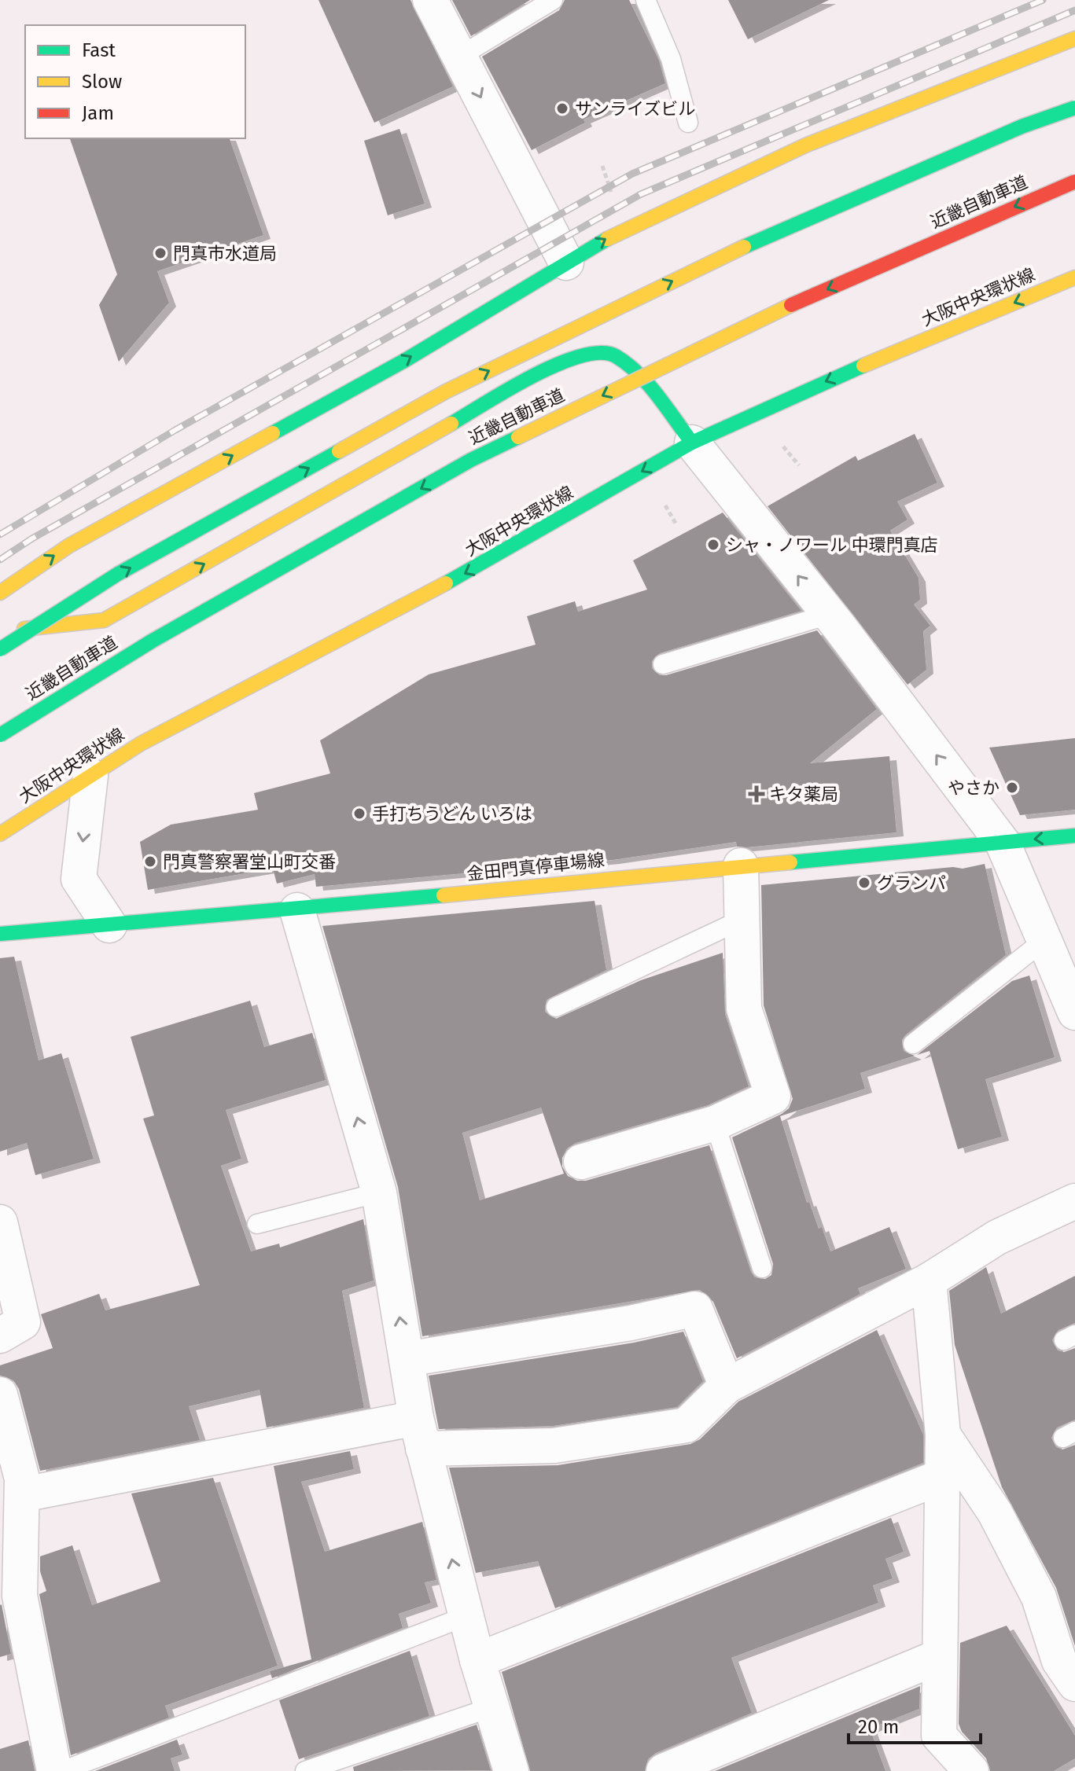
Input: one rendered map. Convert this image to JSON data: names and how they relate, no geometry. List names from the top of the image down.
{
  "streets": {
    "main road": ["近畿自動車道", "大阪中央環状線", "金田門真停車場線"]
  },
  "one_way": ["大阪中央環状線"],
  "places": {
    "other": [
      "サンライズビル",
      "門真市水道局",
      "シャ・ノワール 中環門真店",
      "やさか",
      "手打ちうどん いろは",
      "門真警察署堂山町交番",
      "グランパ"
    ],
    "health": ["キタ薬局"]
  },
  "legend": ["Fast", "Slow", "Jam"],
  "scale_bar": "20 m"
}
